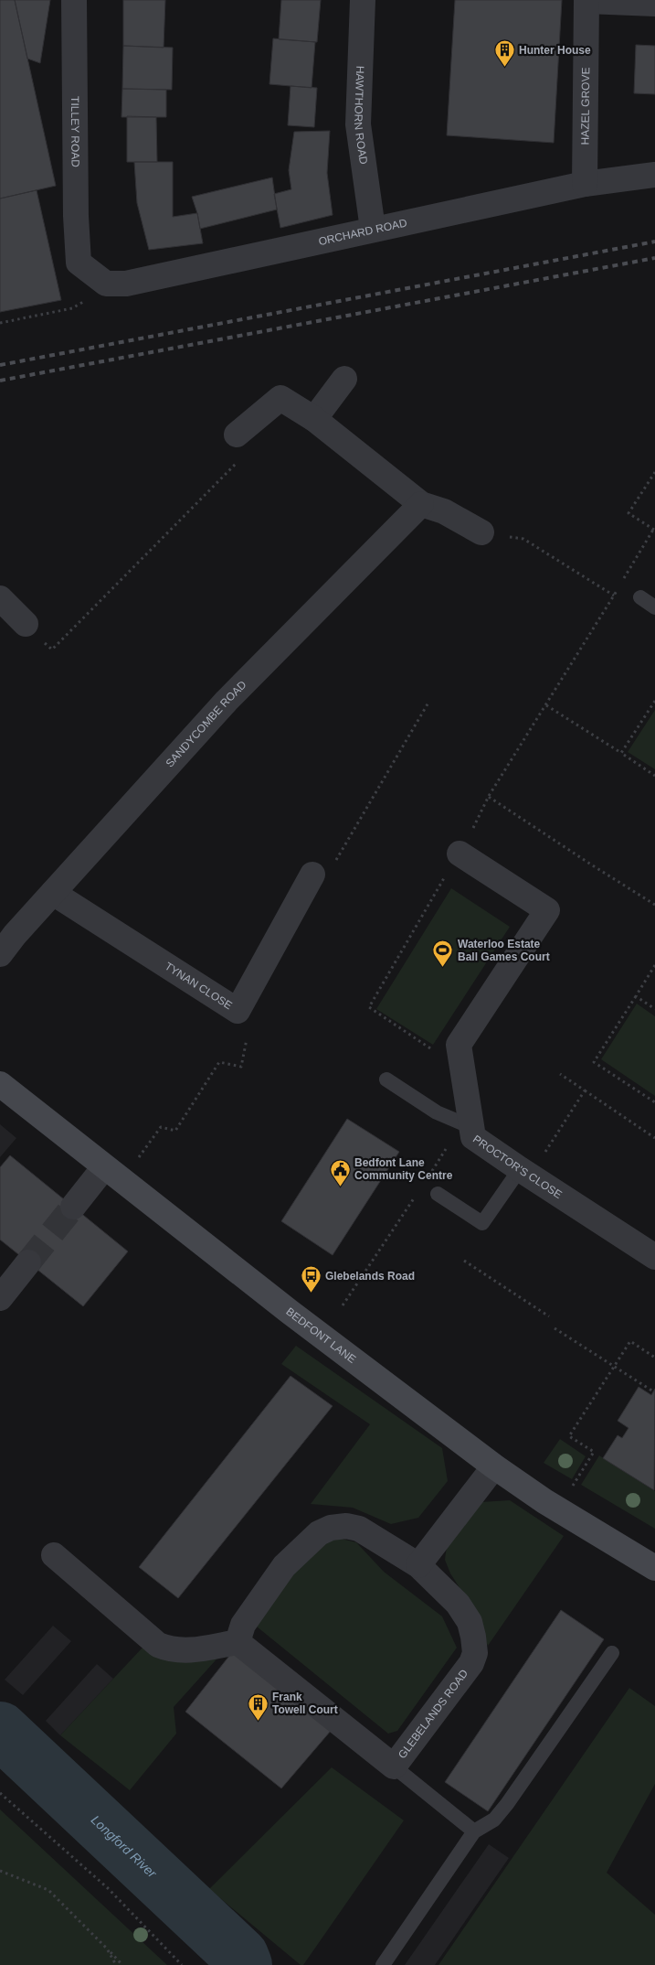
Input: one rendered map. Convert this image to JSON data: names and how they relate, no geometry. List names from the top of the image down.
{
  "streets": {
    "main road": ["BEDFONT LANE"],
    "street": [
      "HAZEL GROVE",
      "HAWTHORN ROAD",
      "TILLEY ROAD",
      "ORCHARD ROAD",
      "SANDYCOMBE ROAD",
      "TYNAN CLOSE",
      "PROCTOR'S CLOSE",
      "GLEBELANDS ROAD"
    ]
  },
  "crossings": [
    ["HAZEL GROVE", "ORCHARD ROAD"],
    ["HAWTHORN ROAD", "ORCHARD ROAD"],
    ["TILLEY ROAD", "ORCHARD ROAD"],
    ["SANDYCOMBE ROAD", "TYNAN CLOSE"]
  ],
  "water": ["Longford River"],
  "places": {
    "building": ["Hunter House", "Frank Towell Court"],
    "sports": ["Waterloo Estate Ball Games Court"],
    "public building": ["Bedfont Lane Community Centre"],
    "bus stop": ["Glebelands Road"]
  }
}
